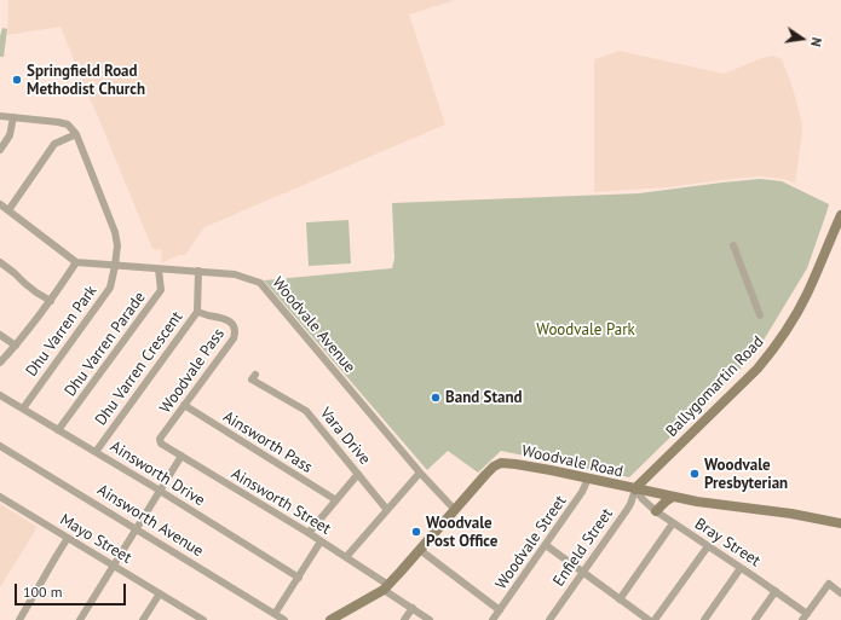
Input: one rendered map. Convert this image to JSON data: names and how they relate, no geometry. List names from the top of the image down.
{
  "streets": {
    "main road": ["Ballygomartin Road", "Woodvale Road"],
    "street": [
      "Woodvale Avenue",
      "Dhu Varren Park",
      "Dhu Varren Parade",
      "Dhu Varren Crescent",
      "Woodvale Pass",
      "Vara Drive",
      "Ainsworth Pass",
      "Ainsworth Drive",
      "Ainsworth Street",
      "Ainsworth Avenue",
      "Mayo Street",
      "Woodvale Street",
      "Bray Street",
      "Enfield Street"
    ]
  },
  "crossings": [
    ["Woodvale Avenue", "Dhu Varren Park"],
    ["Woodvale Avenue", "Dhu Varren Parade"],
    ["Woodvale Avenue", "Dhu Varren Crescent"],
    ["Woodvale Avenue", "Woodvale Road"],
    ["Dhu Varren Park", "Ainsworth Drive"],
    ["Dhu Varren Parade", "Ainsworth Drive"],
    ["Dhu Varren Crescent", "Woodvale Pass"],
    ["Dhu Varren Crescent", "Ainsworth Drive"],
    ["Woodvale Pass", "Ainsworth Pass"],
    ["Woodvale Pass", "Ainsworth Street"],
    ["Ballygomartin Road", "Woodvale Road"],
    ["Ballygomartin Road", "Bray Street"],
    ["Ballygomartin Road", "Enfield Street"],
    ["Woodvale Road", "Ainsworth Street"],
    ["Woodvale Road", "Woodvale Street"],
    ["Woodvale Road", "Bray Street"],
    ["Woodvale Road", "Enfield Street"],
    ["Bray Street", "Enfield Street"]
  ],
  "parks": ["Woodvale Park"],
  "places": [
    "Springfield Road Methodist Church",
    "Band Stand",
    "Woodvale Presbyterian",
    "Woodvale Post Office"
  ],
  "scale_bar": "100 m",
  "north": "right"
}
